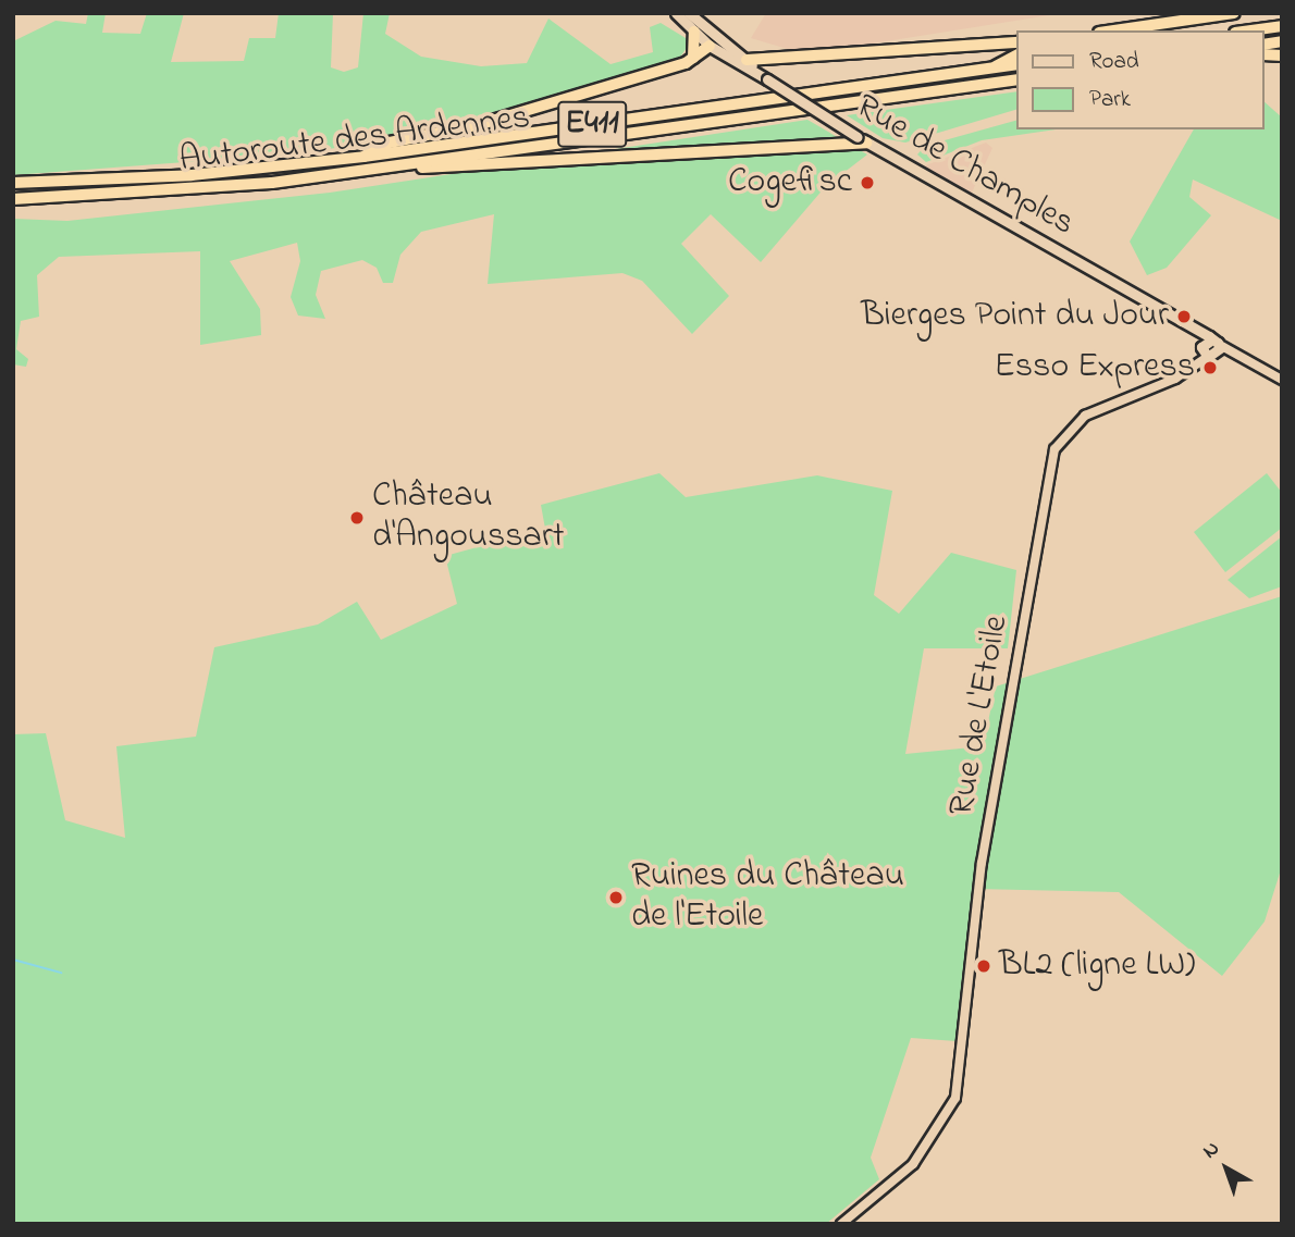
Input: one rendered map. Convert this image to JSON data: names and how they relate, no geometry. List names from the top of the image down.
{
  "streets": {
    "highway": ["E411", "Autoroute des Ardennes"],
    "main road": ["Rue de Champles"],
    "street": ["Rue de L'Etoile"]
  },
  "crossings": [
    ["Rue de Champles", "Rue de L'Etoile"]
  ],
  "places": [
    "Cogefisc",
    "Bierges Point du Jour",
    "Esso Express",
    "Château d'Angoussart",
    "Ruines du Château de l'Etoile",
    "BL2 (ligne LW)"
  ],
  "legend": ["Road", "Park"],
  "north": "top left"
}
